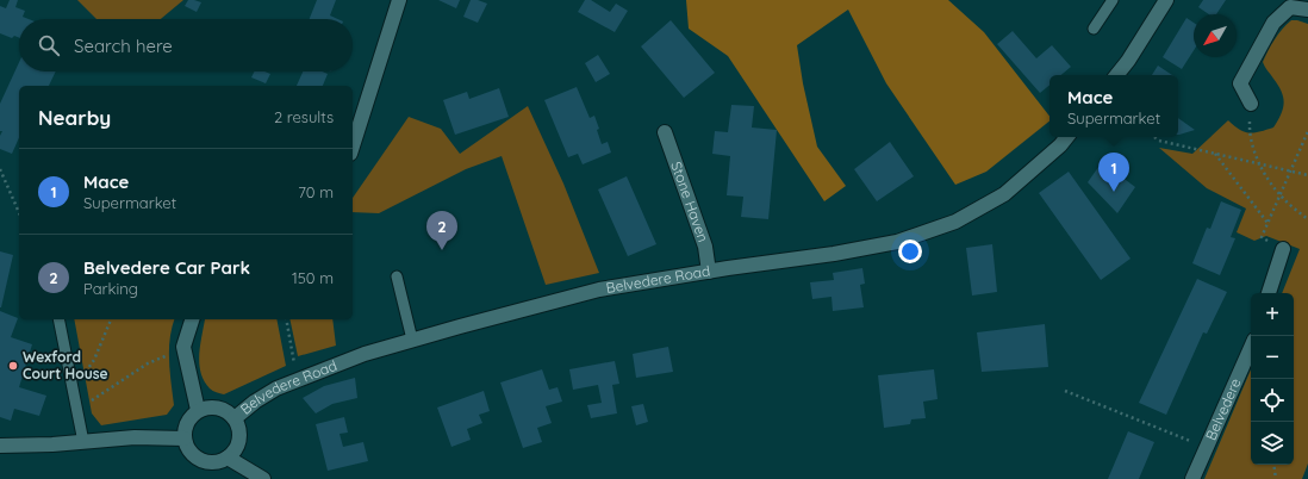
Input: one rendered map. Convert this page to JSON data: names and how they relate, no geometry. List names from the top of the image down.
{
  "streets": {
    "street": ["Stone Haven", "Belvedere Road", "Belvedere"]
  },
  "crossings": [
    ["Stone Haven", "Belvedere Road"]
  ],
  "places": ["Wexford Court House"],
  "north": "bottom left",
  "page": {
    "search": "Search here",
    "popup": ["Mace", "Supermarket"],
    "heading": ["Nearby", "2 results"],
    "list": [
      {
        "mark": "1",
        "name": "Mace",
        "note": "Supermarket",
        "value": "70 m"
      },
      {
        "mark": "2",
        "name": "Belvedere Car Park",
        "note": "Parking",
        "value": "150 m"
      }
    ],
    "pins": ["1", "2"],
    "map_buttons": ["+", "−"]
  }
}
